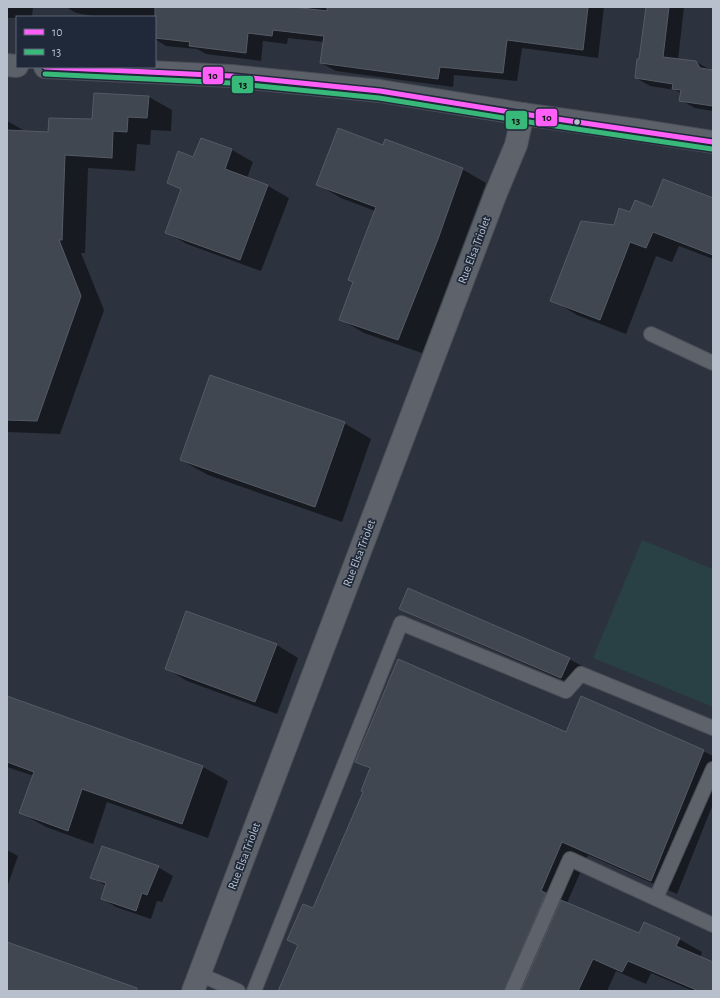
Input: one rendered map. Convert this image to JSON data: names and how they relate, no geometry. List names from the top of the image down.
{
  "streets": {
    "street": ["Rue Elsa Triolet"]
  },
  "lines": ["transit line 10", "transit line 13"],
  "legend": ["10", "13"]
}
